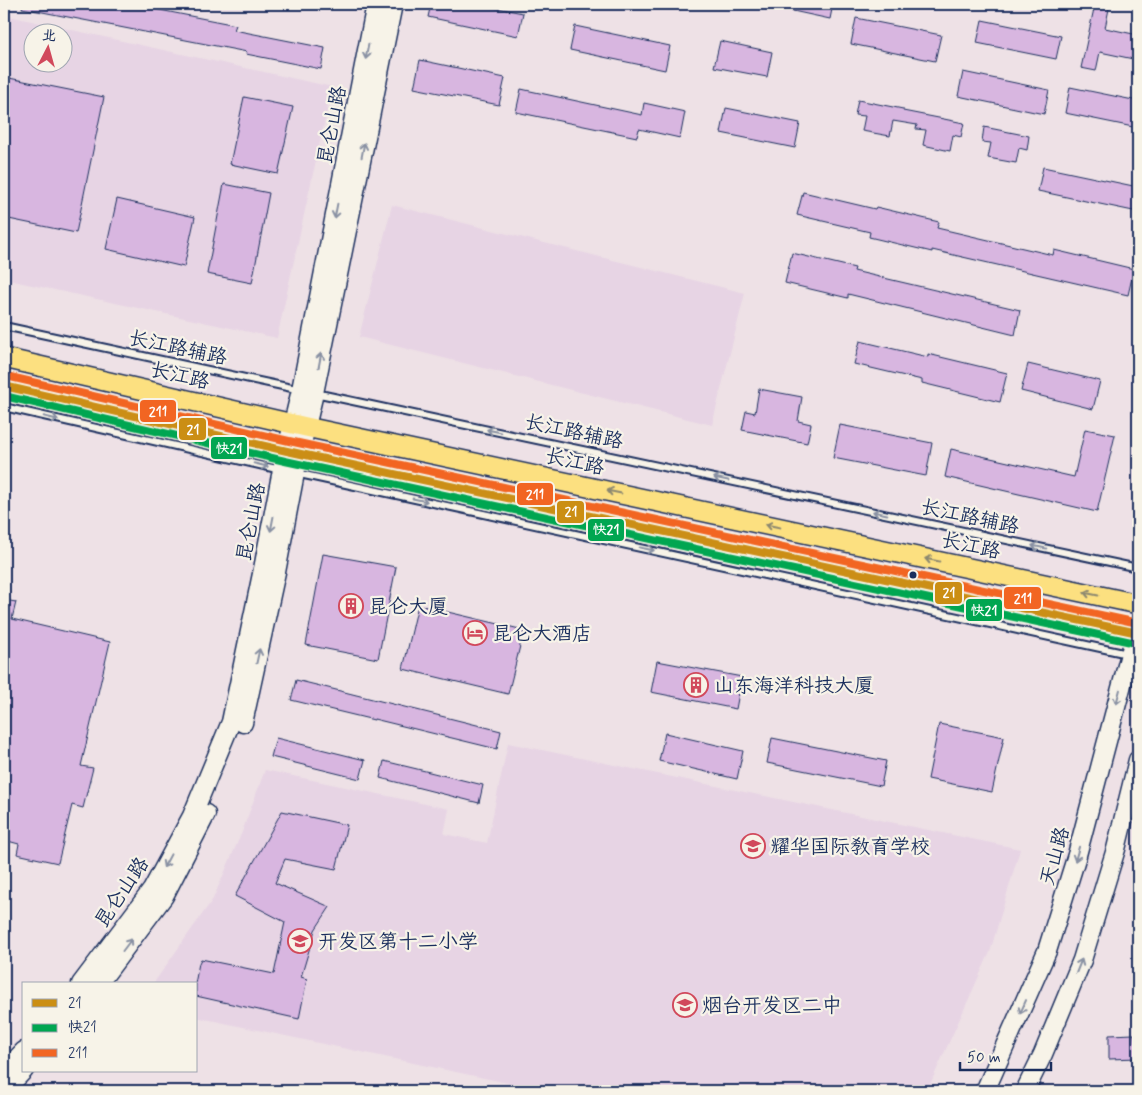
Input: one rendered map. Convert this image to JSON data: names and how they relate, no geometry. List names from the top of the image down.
{
  "streets": {
    "main road": ["长江路"],
    "street": ["昆仑山路", "天山路"],
    "lane": ["长江路辅路"]
  },
  "crossings": [
    ["昆仑山路", "长江路辅路"],
    ["昆仑山路", "长江路"]
  ],
  "one_way": ["长江路辅路"],
  "places": {
    "building": ["昆仑大厦", "山东海洋科技大厦"],
    "hotel": ["昆仑大酒店"],
    "school or university": ["耀华国际教育学校", "开发区第十二小学", "烟台开发区二中"]
  },
  "lines": ["transit line 211", "transit line 21", "transit line 快21"],
  "legend": ["21", "快21", "211"],
  "scale_bar": "50 m",
  "north": "top"
}
